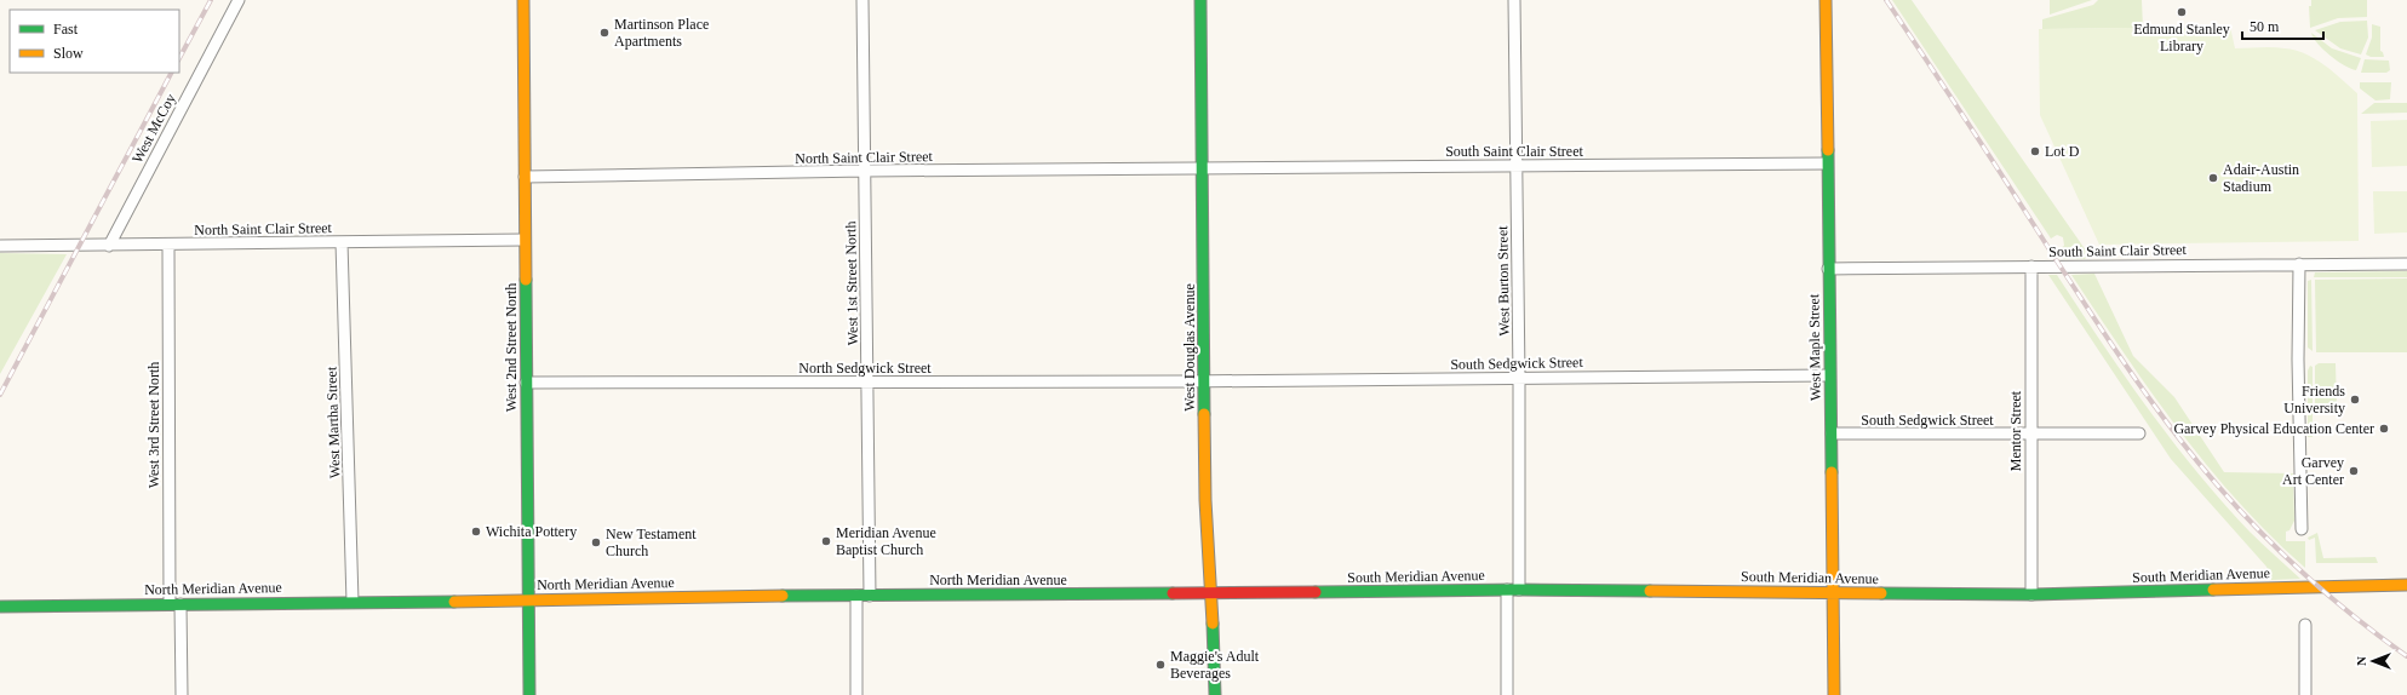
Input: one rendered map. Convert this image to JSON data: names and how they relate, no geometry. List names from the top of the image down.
{
  "streets": {
    "main road": [
      "West 2nd Street North",
      "West Douglas Avenue",
      "West Maple Street",
      "South Meridian Avenue",
      "North Meridian Avenue"
    ],
    "street": [
      "West McCoy",
      "South Saint Clair Street",
      "North Saint Clair Street",
      "West Burton Street",
      "West 1st Street North",
      "South Sedgwick Street",
      "North Sedgwick Street",
      "West Martha Street",
      "West 3rd Street North",
      "Mentor Street"
    ]
  },
  "crossings": [
    ["West McCoy", "North Saint Clair Street"],
    ["South Saint Clair Street", "North Saint Clair Street"],
    ["South Saint Clair Street", "West Burton Street"],
    ["South Saint Clair Street", "West Douglas Avenue"],
    ["South Saint Clair Street", "West Maple Street"],
    ["South Saint Clair Street", "Mentor Street"],
    ["North Saint Clair Street", "West 1st Street North"],
    ["North Saint Clair Street", "West 2nd Street North"],
    ["North Saint Clair Street", "West Douglas Avenue"],
    ["North Saint Clair Street", "West Martha Street"],
    ["North Saint Clair Street", "West 3rd Street North"],
    ["West Burton Street", "South Sedgwick Street"],
    ["West Burton Street", "South Meridian Avenue"],
    ["West 1st Street North", "North Sedgwick Street"],
    ["West 1st Street North", "North Meridian Avenue"],
    ["West 2nd Street North", "North Sedgwick Street"],
    ["West 2nd Street North", "North Meridian Avenue"],
    ["West Douglas Avenue", "South Sedgwick Street"],
    ["West Douglas Avenue", "North Sedgwick Street"],
    ["West Douglas Avenue", "South Meridian Avenue"],
    ["West Douglas Avenue", "North Meridian Avenue"],
    ["West Maple Street", "South Sedgwick Street"],
    ["West Maple Street", "South Meridian Avenue"],
    ["South Sedgwick Street", "North Sedgwick Street"],
    ["South Sedgwick Street", "Mentor Street"],
    ["West Martha Street", "North Meridian Avenue"],
    ["West 3rd Street North", "North Meridian Avenue"],
    ["Mentor Street", "South Meridian Avenue"],
    ["South Meridian Avenue", "North Meridian Avenue"]
  ],
  "places": [
    "Edmund Stanley Library",
    "Martinson Place Apartments",
    "Lot D",
    "Adair-Austin Stadium",
    "Friends University",
    "Garvey Physical Education Center",
    "Garvey Art Center",
    "Wichita Pottery",
    "Meridian Avenue Baptist Church",
    "New Testament Church",
    "Maggie's Adult Beverages"
  ],
  "legend": ["Fast", "Slow"],
  "scale_bar": "50 m",
  "north": "left"
}
